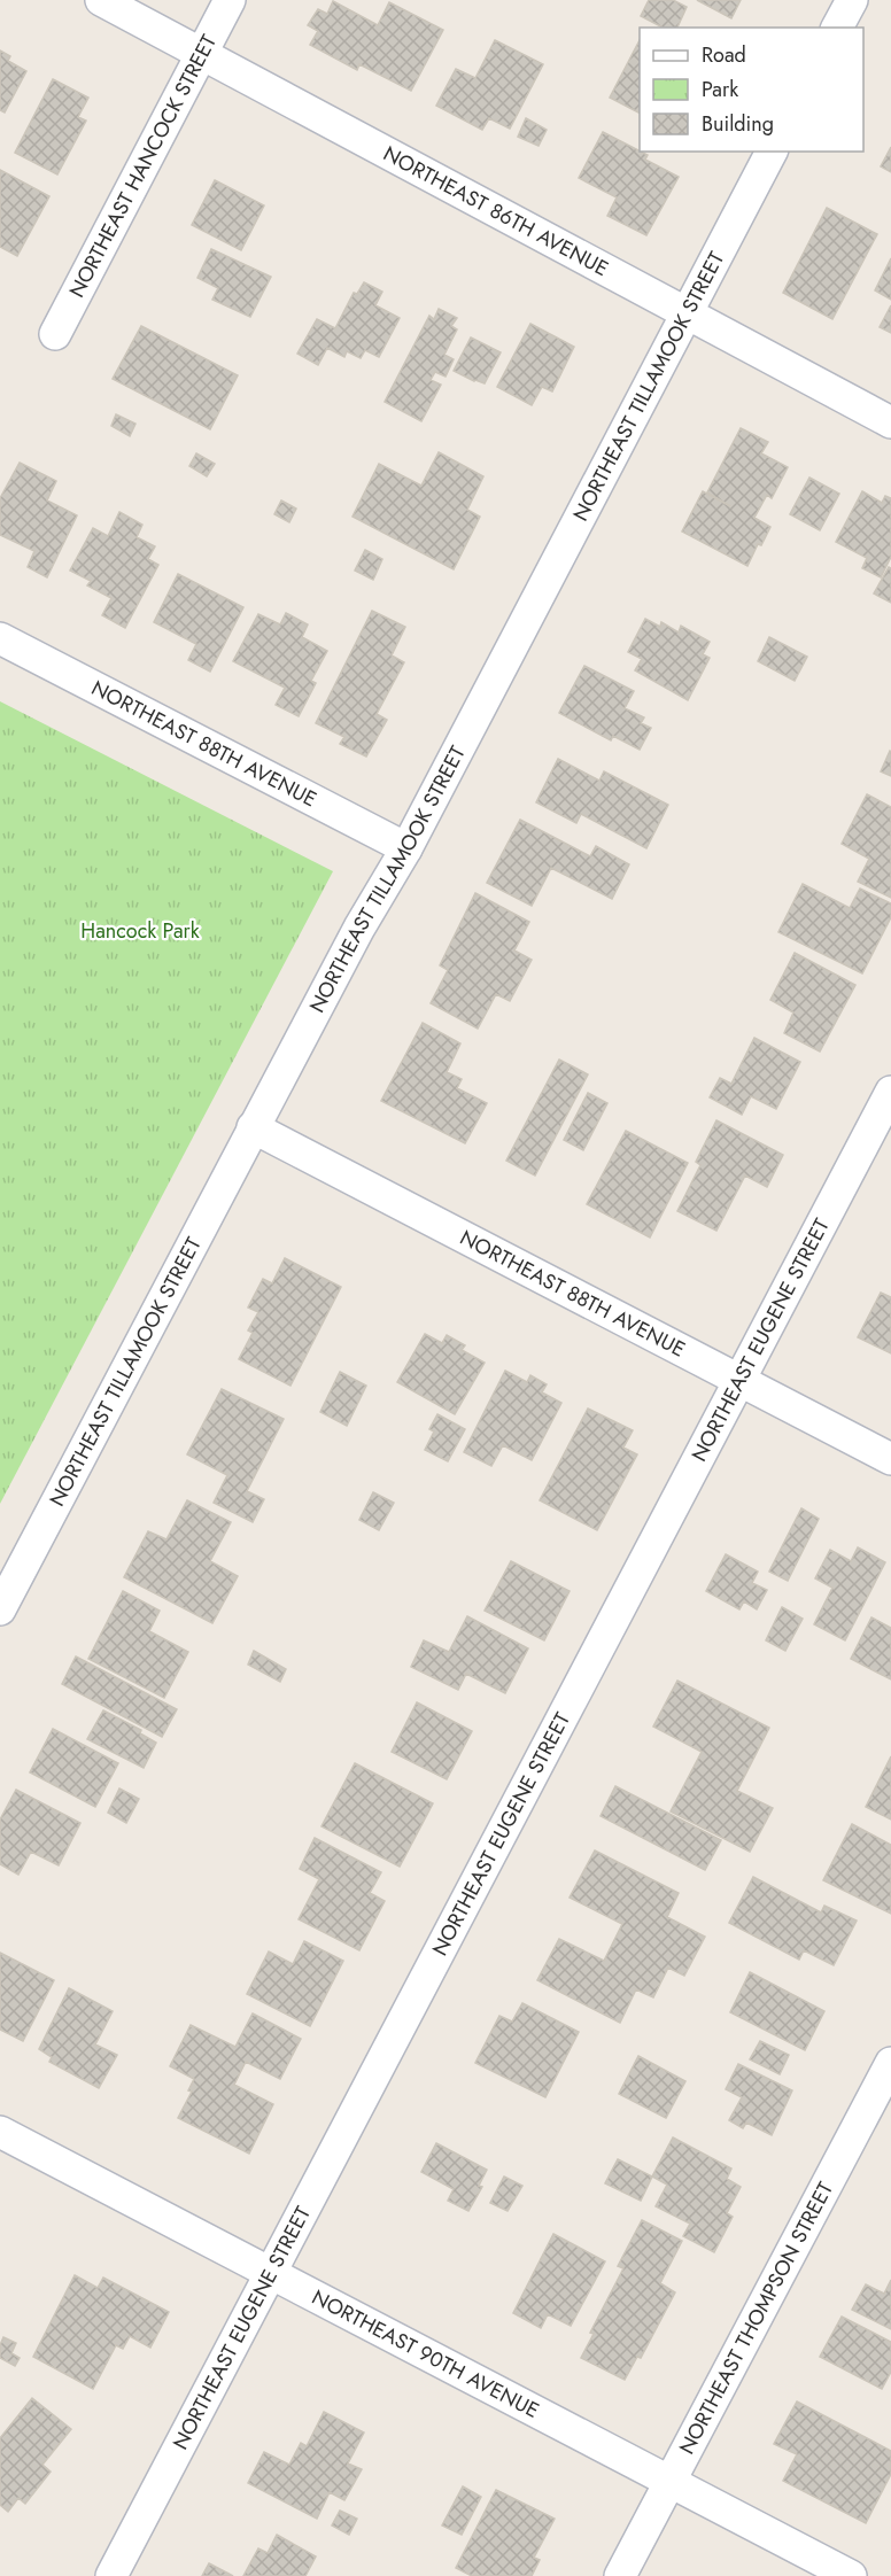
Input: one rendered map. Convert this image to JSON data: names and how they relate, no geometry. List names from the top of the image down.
{
  "streets": {
    "street": [
      "NORTHEAST HANCOCK STREET",
      "NORTHEAST 86TH AVENUE",
      "NORTHEAST TILLAMOOK STREET",
      "NORTHEAST 88TH AVENUE",
      "NORTHEAST EUGENE STREET",
      "NORTHEAST THOMPSON STREET",
      "NORTHEAST 90TH AVENUE"
    ]
  },
  "crossings": [
    ["NORTHEAST HANCOCK STREET", "NORTHEAST 86TH AVENUE"],
    ["NORTHEAST 86TH AVENUE", "NORTHEAST TILLAMOOK STREET"],
    ["NORTHEAST TILLAMOOK STREET", "NORTHEAST 88TH AVENUE"],
    ["NORTHEAST 88TH AVENUE", "NORTHEAST EUGENE STREET"],
    ["NORTHEAST EUGENE STREET", "NORTHEAST 90TH AVENUE"],
    ["NORTHEAST THOMPSON STREET", "NORTHEAST 90TH AVENUE"]
  ],
  "parks": ["Hancock Park"],
  "legend": ["Road", "Park", "Building"]
}
